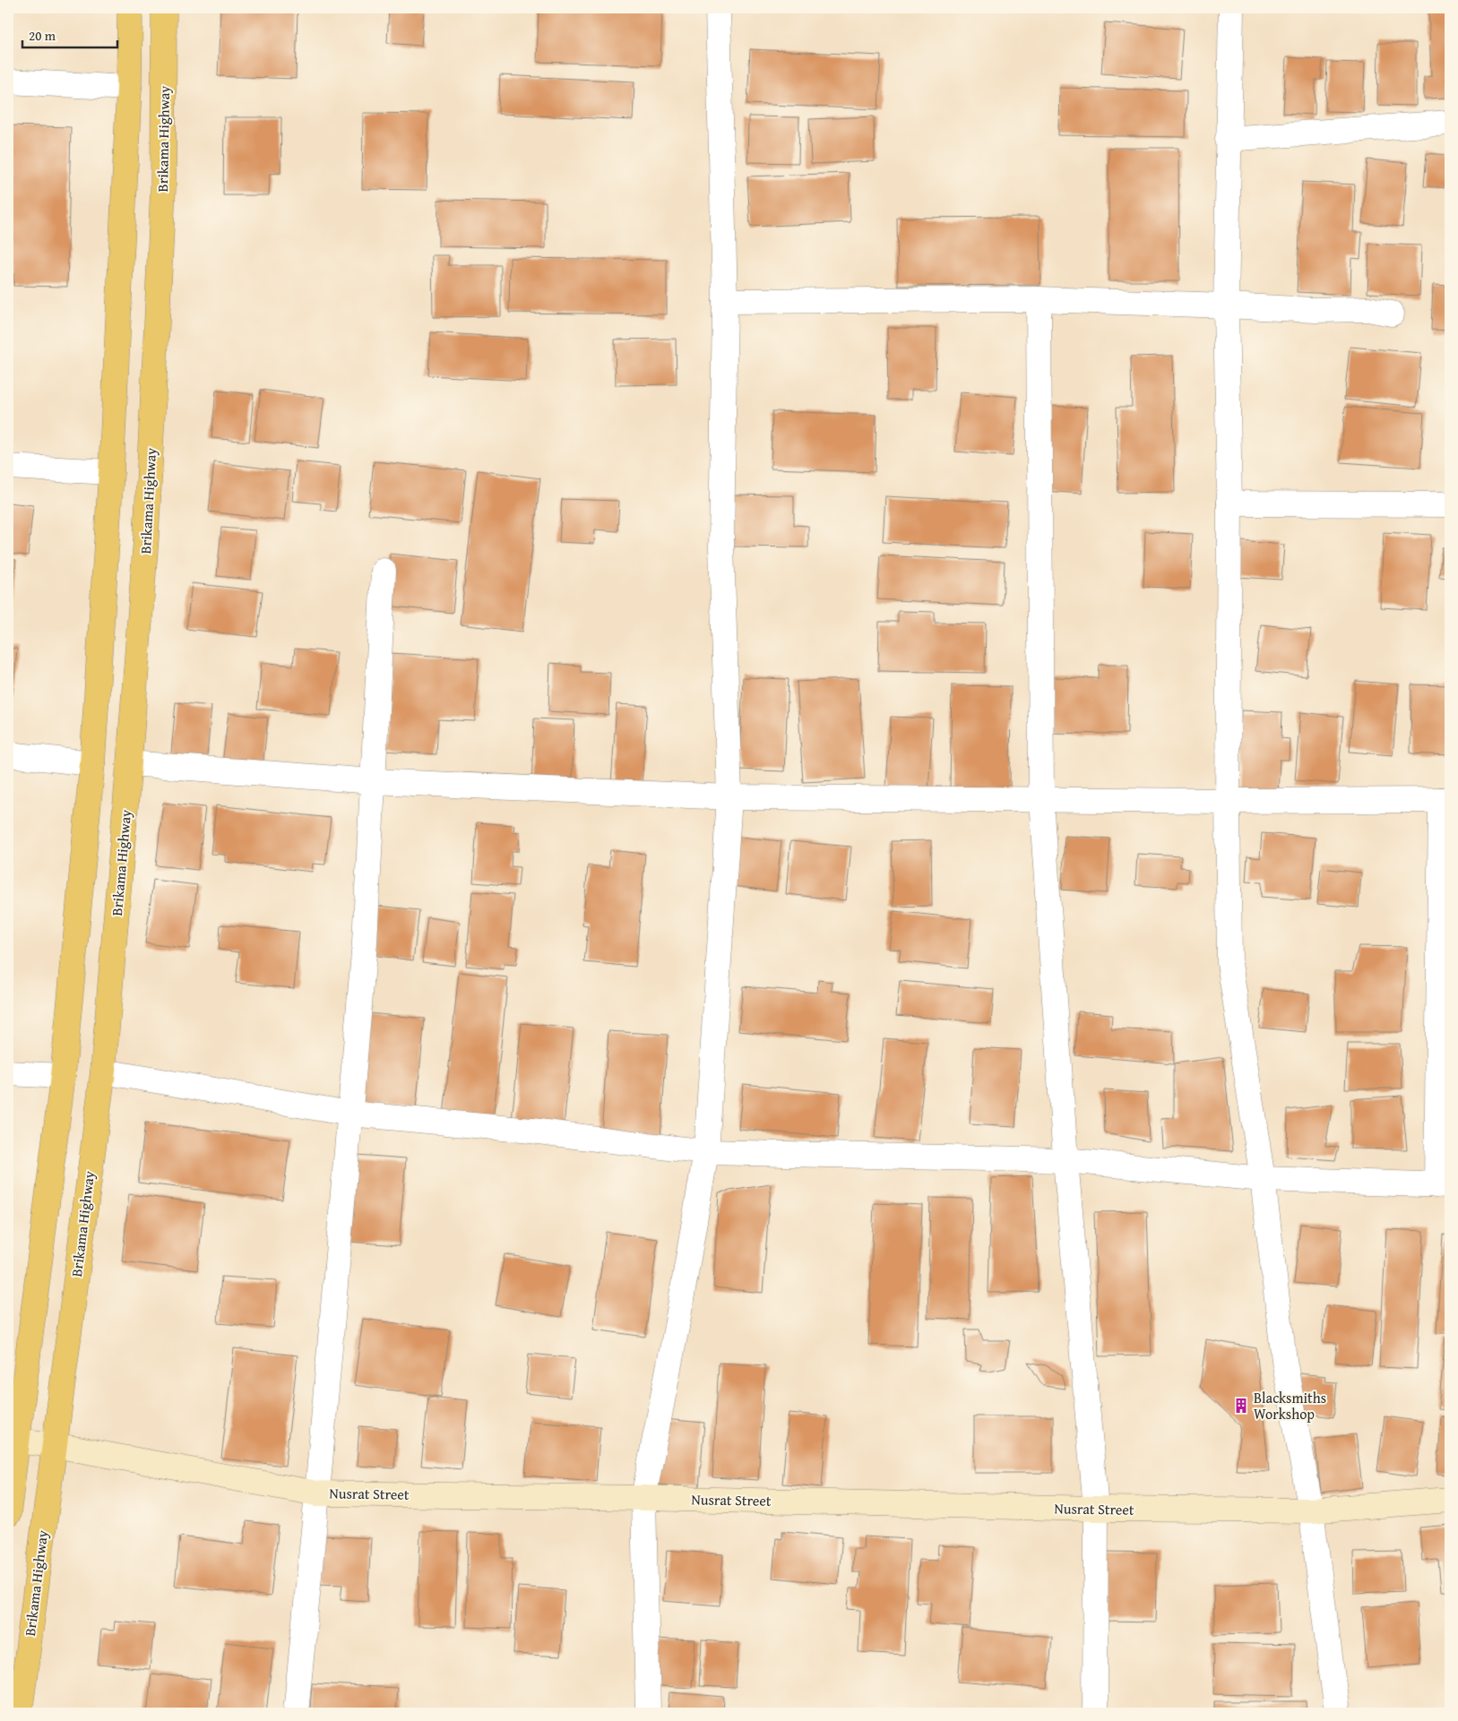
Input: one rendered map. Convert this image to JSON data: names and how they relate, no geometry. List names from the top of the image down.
{
  "streets": {
    "highway": ["Brikama Highway"],
    "street": ["Nusrat Street"]
  },
  "crossings": [
    ["Brikama Highway", "Nusrat Street"]
  ],
  "places": {
    "building": ["Blacksmiths Workshop"]
  },
  "scale_bar": "20 m"
}
